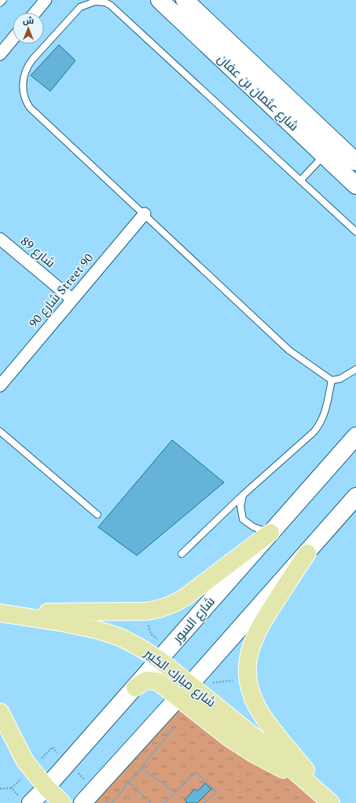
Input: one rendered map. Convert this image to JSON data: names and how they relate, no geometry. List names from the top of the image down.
{
  "streets": {
    "main road": ["شارع عثمان بن عفان", "شارع السور", "شارع مبارك الكبير"],
    "street": ["شارع 89", "شارع 90 Street 90"]
  },
  "crossings": [
    ["شارع 89", "شارع 90 Street 90"],
    ["شارع السور", "شارع مبارك الكبير"]
  ],
  "north": "top"
}
